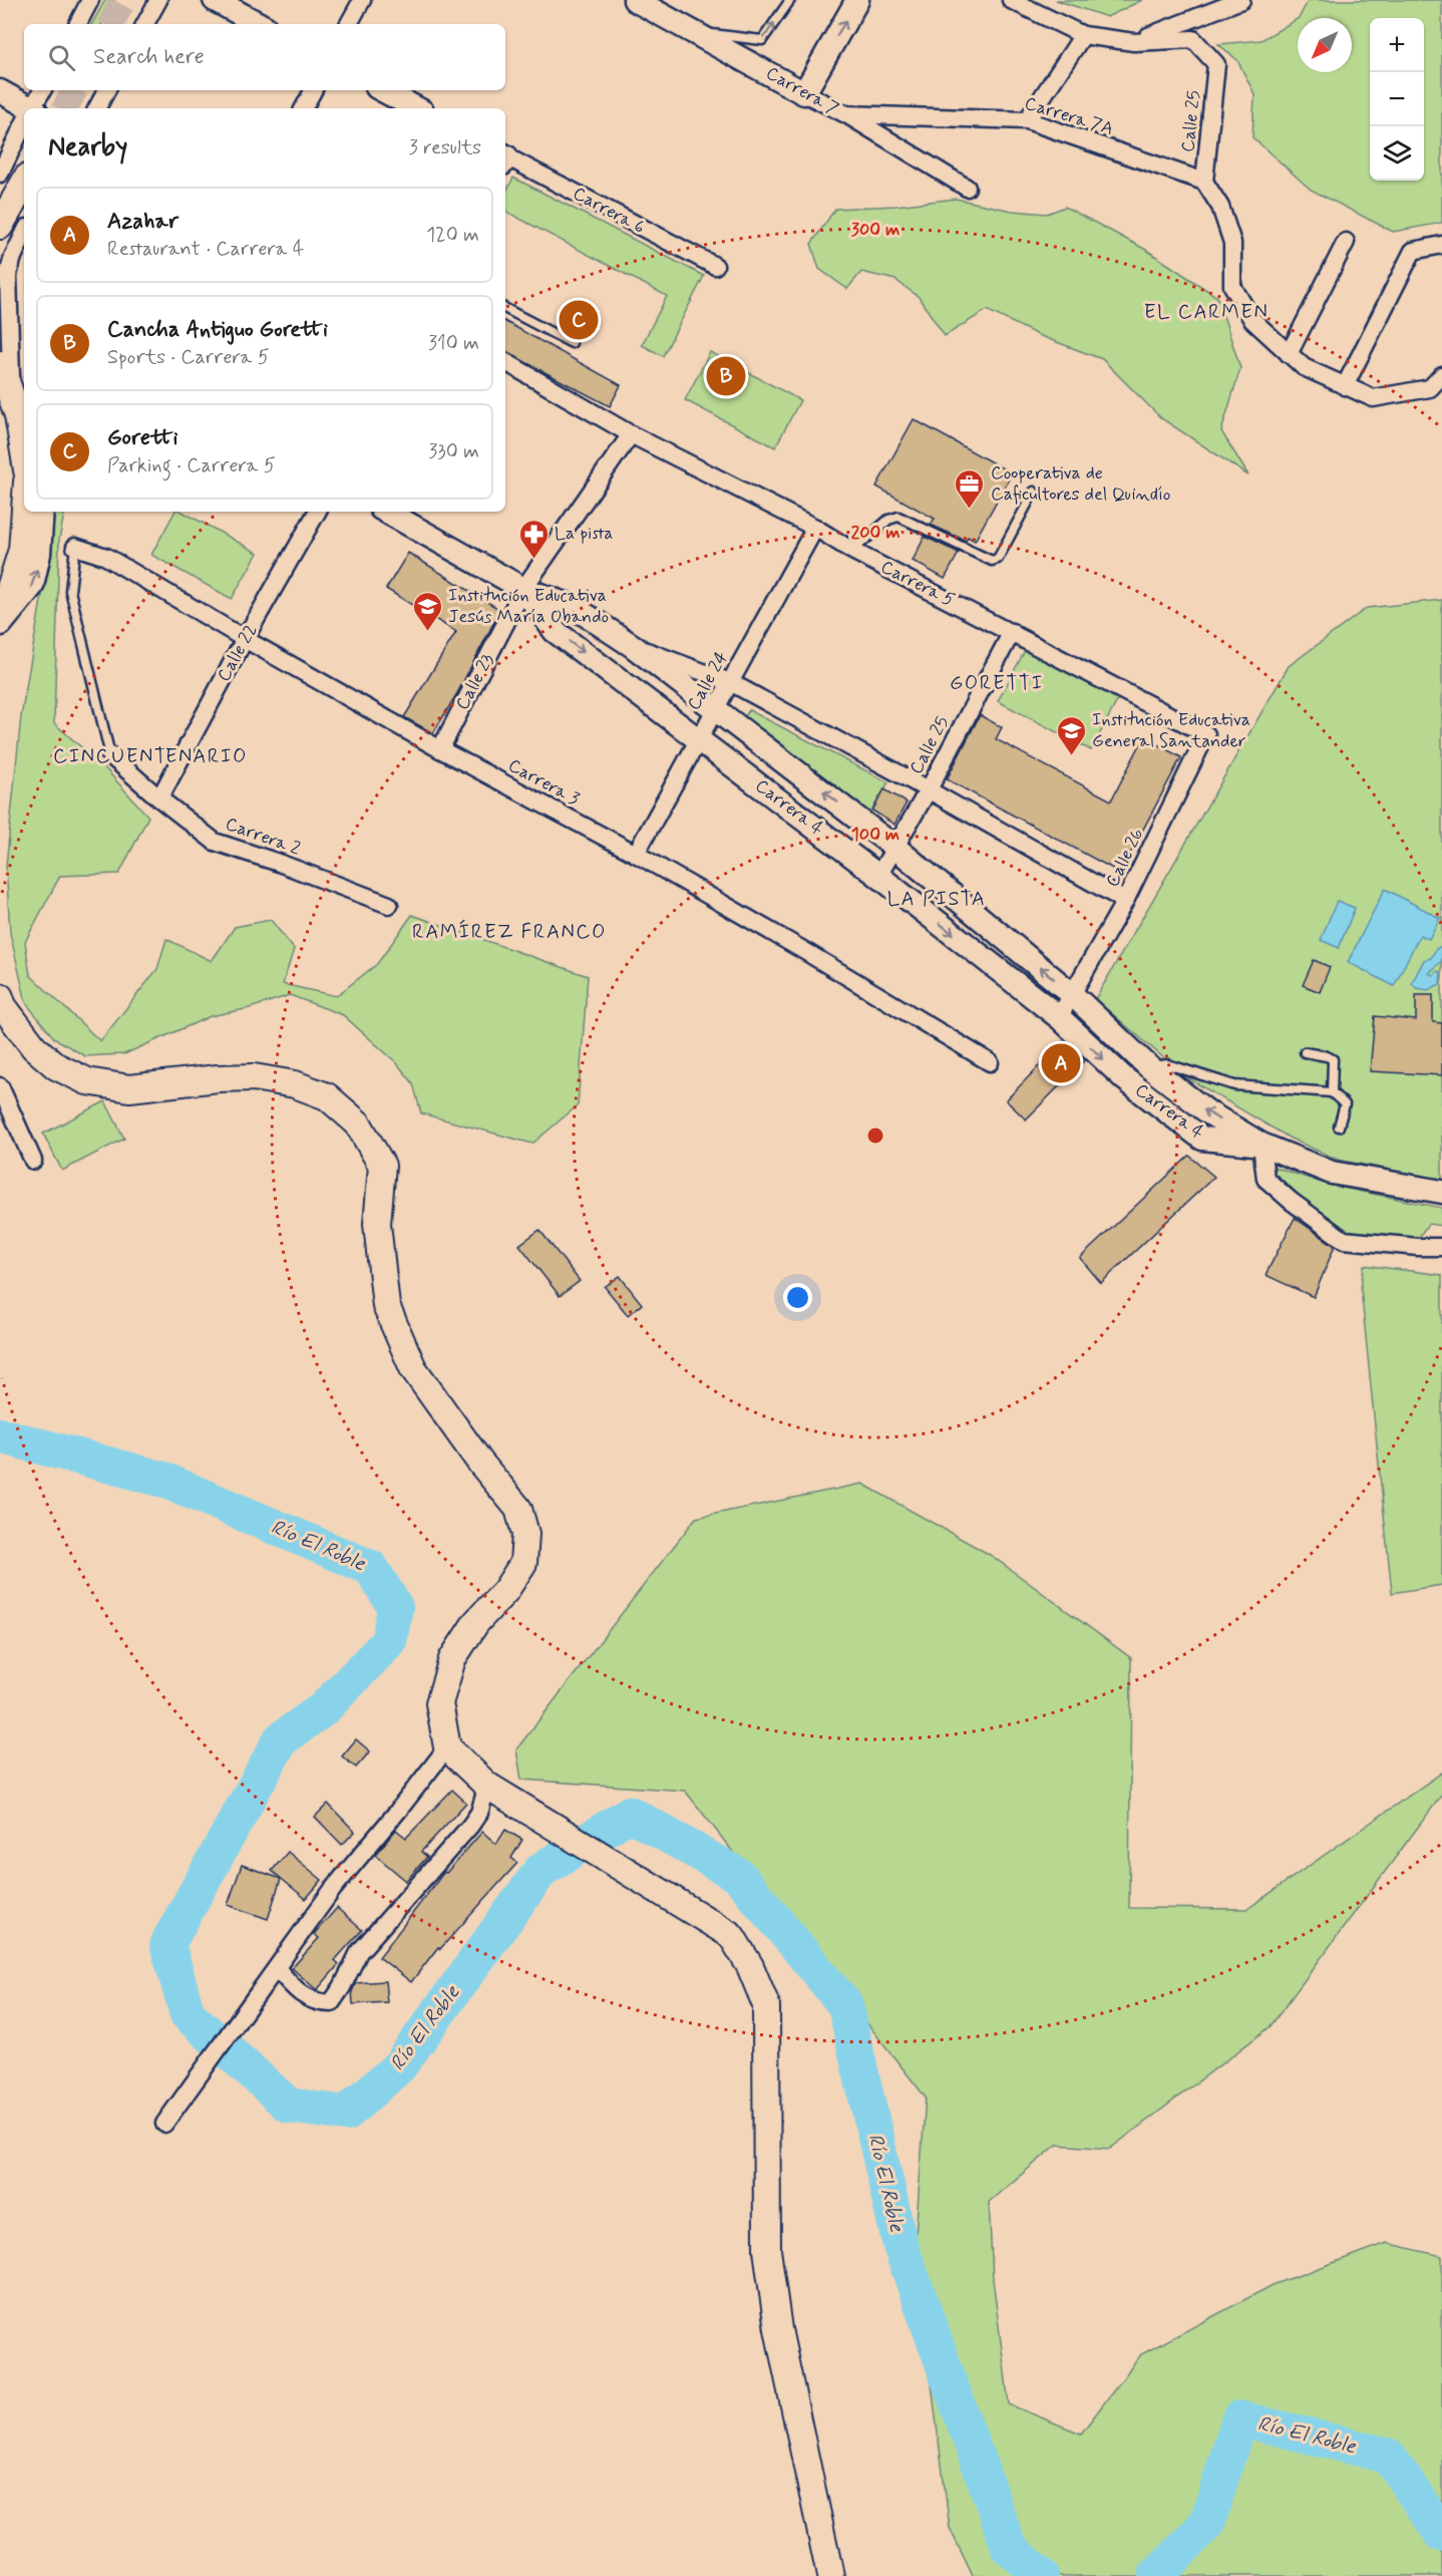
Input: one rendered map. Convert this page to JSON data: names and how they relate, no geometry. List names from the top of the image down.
{
  "streets": {
    "main road": ["Carrera 7", "Carrera 4"],
    "street": [
      "Carrera 7A",
      "Calle 25",
      "Carrera 6",
      "Carrera 5",
      "Calle 22",
      "Calle 24",
      "Calle 23",
      "Carrera 3",
      "Carrera 2",
      "Calle 26"
    ]
  },
  "crossings": [
    ["Carrera 7", "Carrera 7A"],
    ["Carrera 7A", "Calle 25"],
    ["Calle 25", "Carrera 5"],
    ["Calle 25", "Carrera 4"],
    ["Carrera 5", "Calle 24"],
    ["Carrera 5", "Calle 23"],
    ["Carrera 5", "Calle 26"],
    ["Calle 22", "Carrera 3"],
    ["Calle 22", "Carrera 2"],
    ["Calle 24", "Carrera 3"],
    ["Calle 24", "Carrera 4"],
    ["Calle 23", "Carrera 3"],
    ["Calle 23", "Carrera 4"],
    ["Carrera 4", "Calle 26"]
  ],
  "districts": [
    "EL CARMEN",
    "GORETTI",
    "CINCUENTENARIO",
    "LA PISTA",
    "RAMÍREZ FRANCO"
  ],
  "water": ["Río El Roble"],
  "places": {
    "office": ["Cooperativa de Caficultores del Quindío"],
    "pharmacy": ["La pista"],
    "school or university": ["Institución Educativa Jesús María Obando", "Institución Educativa General Santander"]
  },
  "north": "bottom left",
  "page": {
    "map_buttons": ["+", "−"],
    "search": "Search here",
    "heading": ["Nearby", "3 results"],
    "list": [
      {
        "mark": "A",
        "name": "Azahar",
        "note": "Restaurant · Carrera 4",
        "value": "120 m"
      },
      {
        "mark": "B",
        "name": "Cancha Antiguo Goretti",
        "note": "Sports · Carrera 5",
        "value": "310 m"
      },
      {
        "mark": "C",
        "name": "Goretti",
        "note": "Parking · Carrera 5",
        "value": "330 m"
      }
    ],
    "pins": ["C", "B", "A"]
  },
  "rings": ["300 m", "200 m", "100 m"]
}
